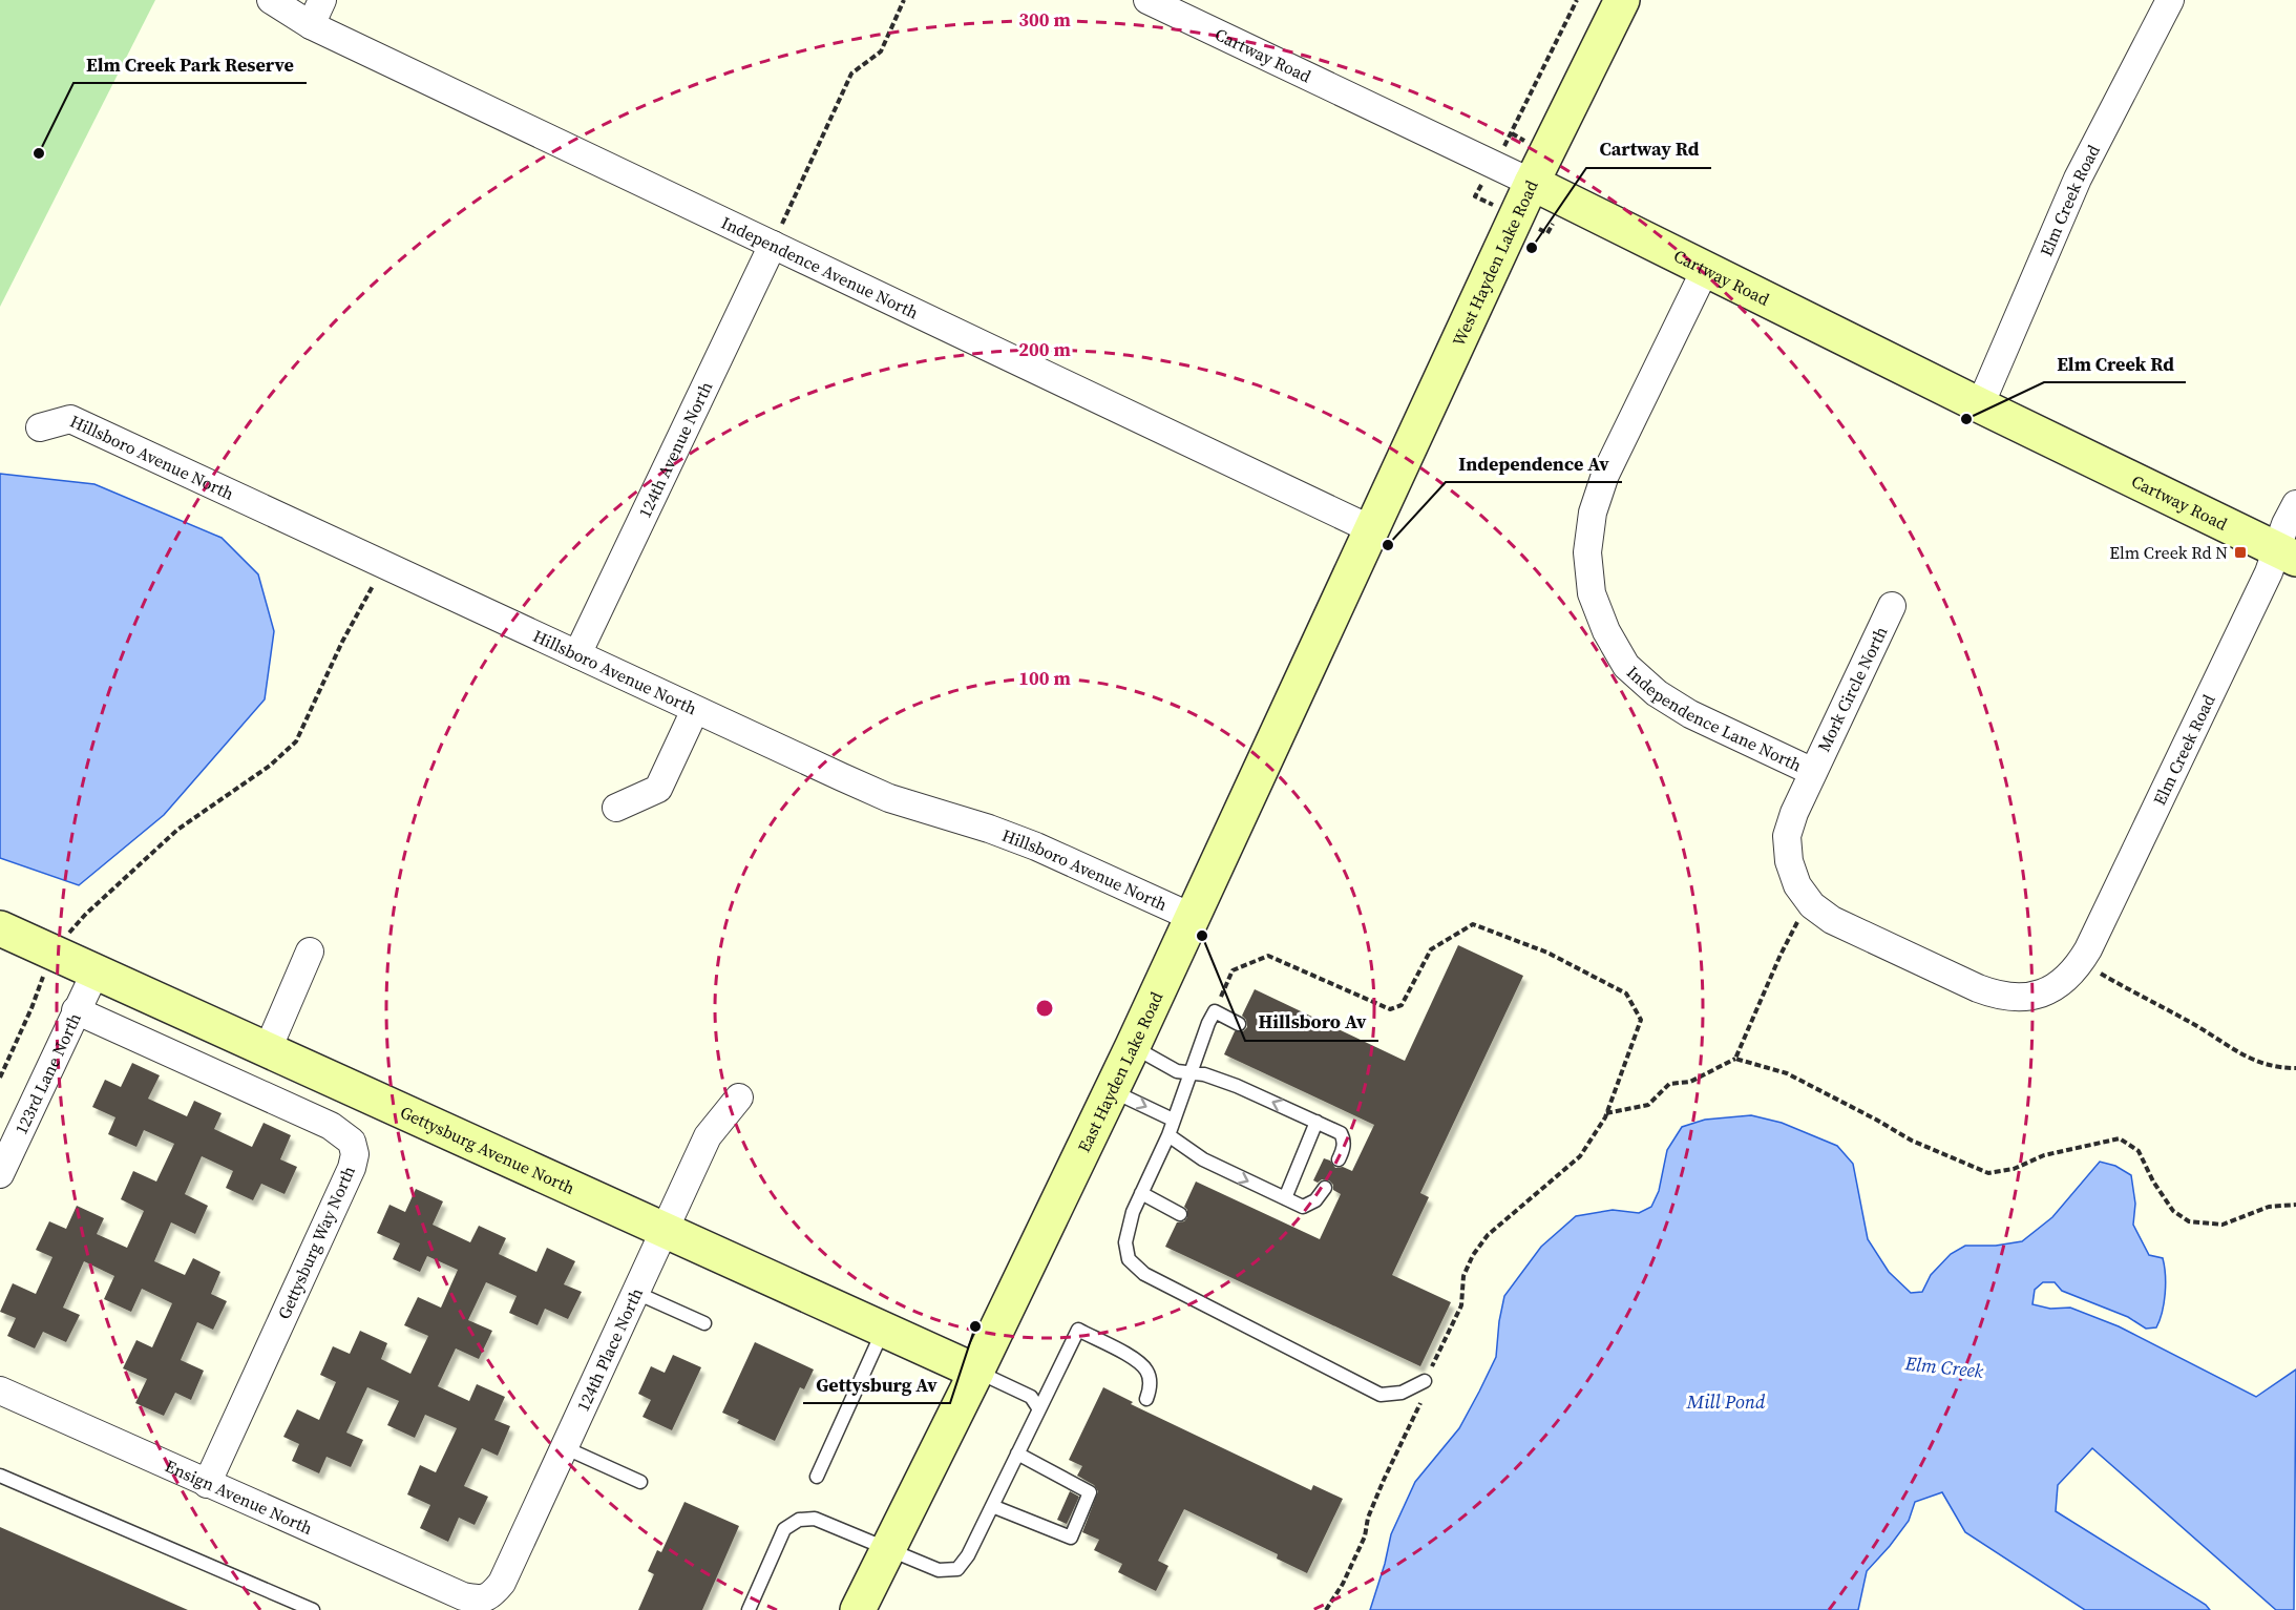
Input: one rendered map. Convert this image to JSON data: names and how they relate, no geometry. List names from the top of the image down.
{
  "streets": {
    "street": [
      "Cartway Road",
      "Elm Creek Road",
      "West Hayden Lake Road",
      "Independence Avenue North",
      "124th Avenue North",
      "Hillsboro Avenue North",
      "Mork Circle North",
      "Independence Lane North",
      "123rd Lane North",
      "East Hayden Lake Road",
      "Gettysburg Avenue North",
      "Gettysburg Way North",
      "124th Place North",
      "Ensign Avenue North"
    ]
  },
  "crossings": [
    ["Cartway Road", "Elm Creek Road"],
    ["Cartway Road", "West Hayden Lake Road"],
    ["Cartway Road", "Independence Lane North"],
    ["Elm Creek Road", "Independence Lane North"],
    ["West Hayden Lake Road", "Independence Avenue North"],
    ["West Hayden Lake Road", "East Hayden Lake Road"],
    ["Independence Avenue North", "124th Avenue North"],
    ["Independence Avenue North", "East Hayden Lake Road"],
    ["124th Avenue North", "Hillsboro Avenue North"],
    ["Hillsboro Avenue North", "East Hayden Lake Road"],
    ["Mork Circle North", "Independence Lane North"],
    ["123rd Lane North", "Gettysburg Avenue North"],
    ["123rd Lane North", "Gettysburg Way North"],
    ["East Hayden Lake Road", "Gettysburg Avenue North"],
    ["Gettysburg Avenue North", "124th Place North"],
    ["Gettysburg Way North", "Ensign Avenue North"],
    ["124th Place North", "Ensign Avenue North"]
  ],
  "water": ["Elm Creek", "Mill Pond"],
  "places": {
    "other": [
      "Elm Creek Park Reserve",
      "Cartway Rd",
      "Elm Creek Rd",
      "Independence Av",
      "Hillsboro Av",
      "Gettysburg Av"
    ],
    "transit": ["Elm Creek Rd N"]
  },
  "rings": ["300 m", "200 m", "100 m"]
}
